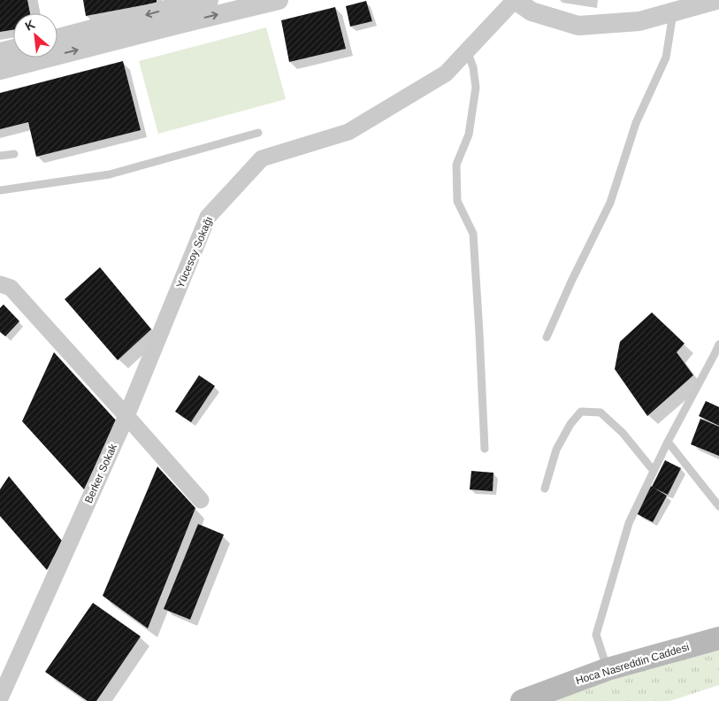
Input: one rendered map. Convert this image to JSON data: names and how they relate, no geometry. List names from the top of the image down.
{
  "streets": {
    "main road": ["Hoca Nasreddin Caddesi"],
    "street": ["Yücesoy Sokağı", "Berker Sokak"]
  },
  "crossings": [
    ["Yücesoy Sokağı", "Berker Sokak"]
  ],
  "north": "top left"
}
